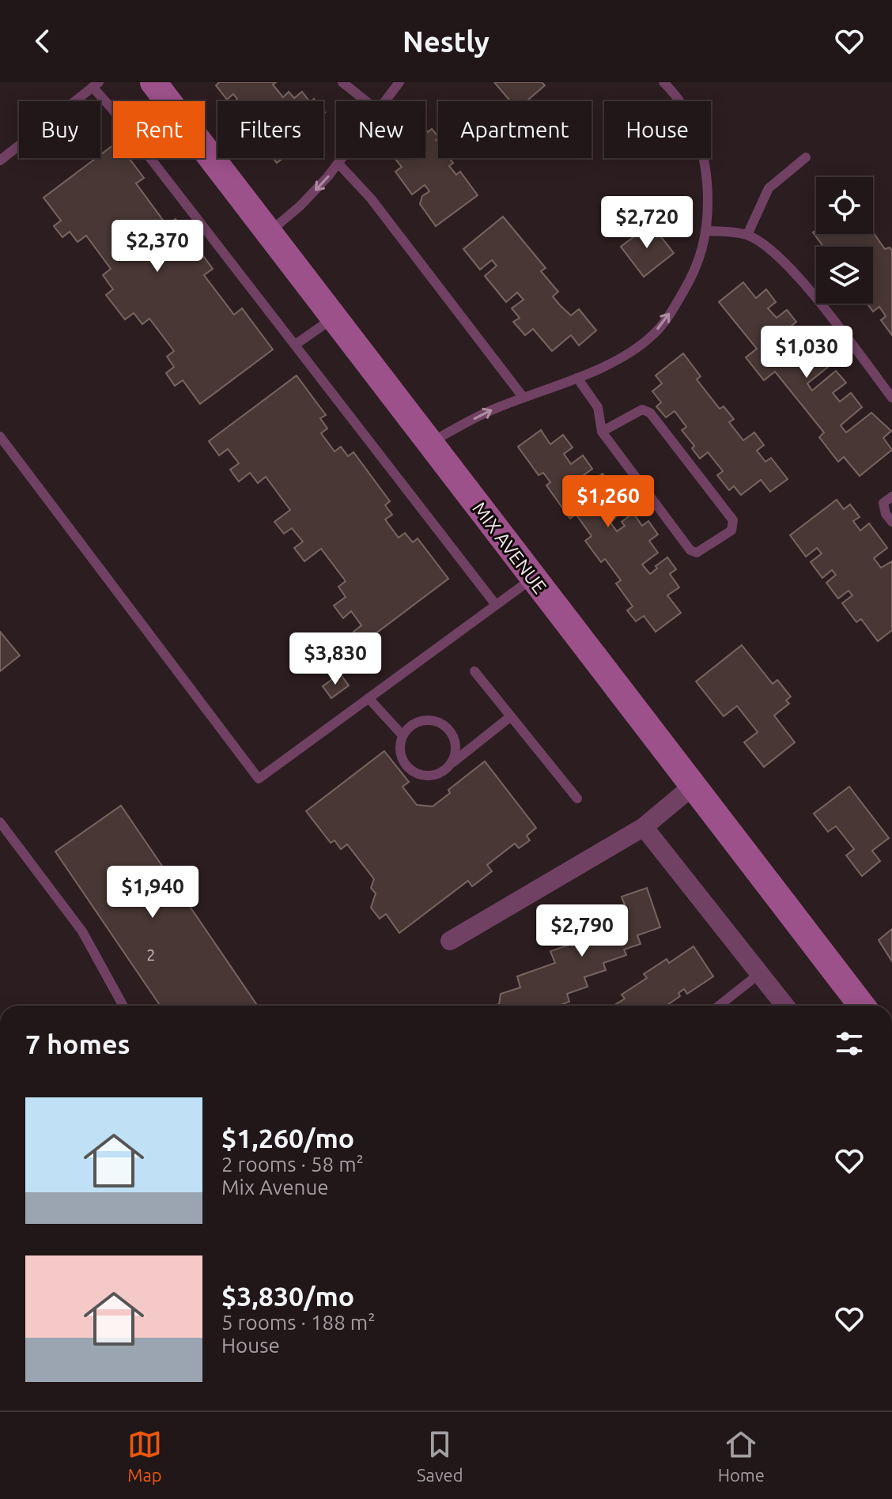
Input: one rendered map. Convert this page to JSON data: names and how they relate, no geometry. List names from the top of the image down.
{
  "streets": {
    "street": ["MIX AVENUE"]
  },
  "house_numbers": ["2"],
  "page": {
    "header": "Nestly",
    "chip": [
      "Buy",
      "Rent",
      "Filters",
      "New",
      "Apartment",
      "House"
    ],
    "price": [
      "$2,720",
      "$2,370",
      "$1,030",
      "$1,260",
      "$3,830",
      "$1,940",
      "$2,790"
    ],
    "heading": "7 homes",
    "list": [
      {
        "name": "$1,260/mo",
        "note": "2 rooms · 58 m² · Mix Avenue"
      },
      {
        "name": "$3,830/mo",
        "note": "5 rooms · 188 m² · House"
      }
    ],
    "tabs": ["Map", "Saved", "Home"]
  }
}
